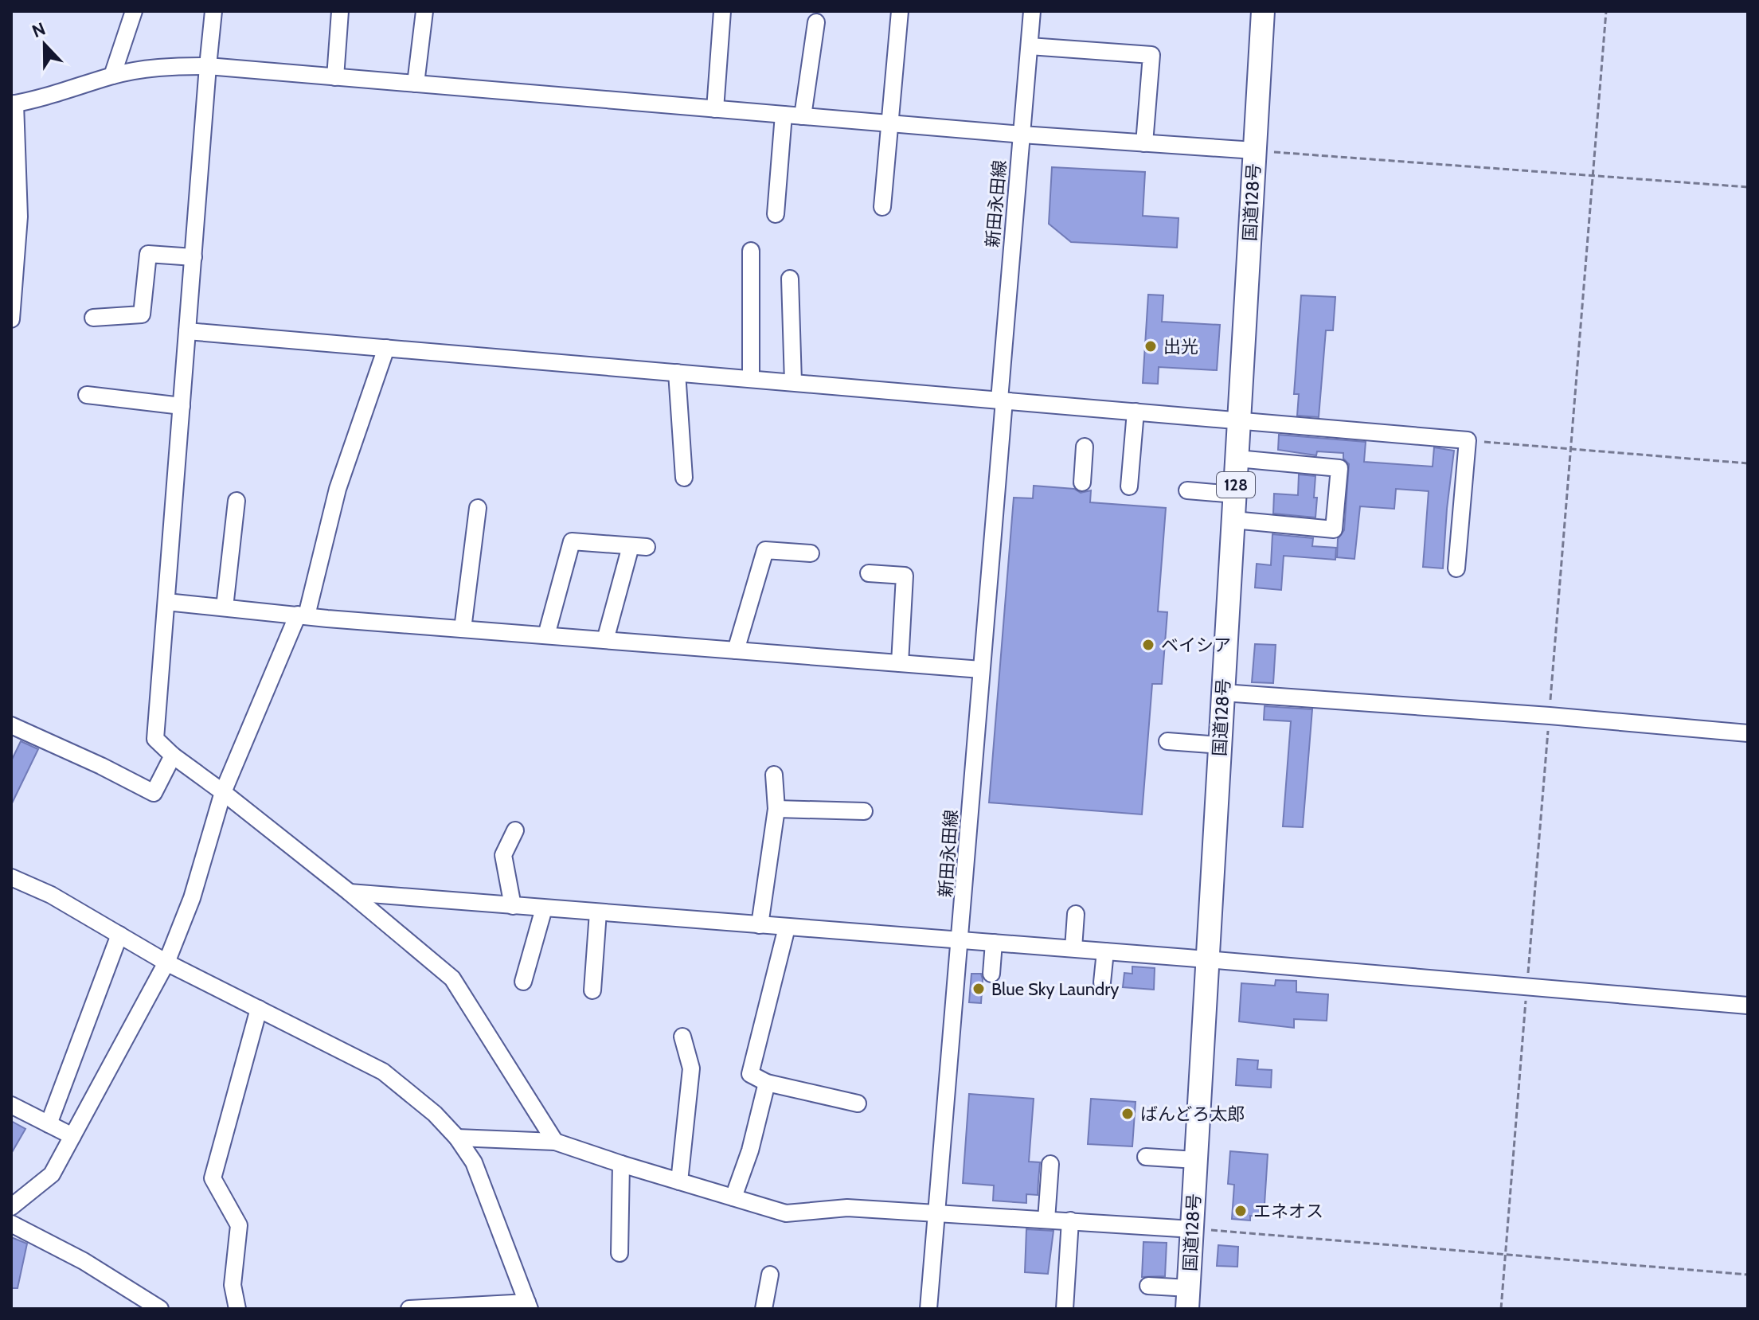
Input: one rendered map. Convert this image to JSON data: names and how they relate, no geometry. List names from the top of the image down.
{
  "streets": {
    "highway": ["国道128号", "128"],
    "street": ["新田永田線"]
  },
  "places": [
    "出光",
    "ベイシア",
    "Blue Sky Laundry",
    "ばんどろ太郎",
    "エネオス"
  ],
  "north": "top"
}
